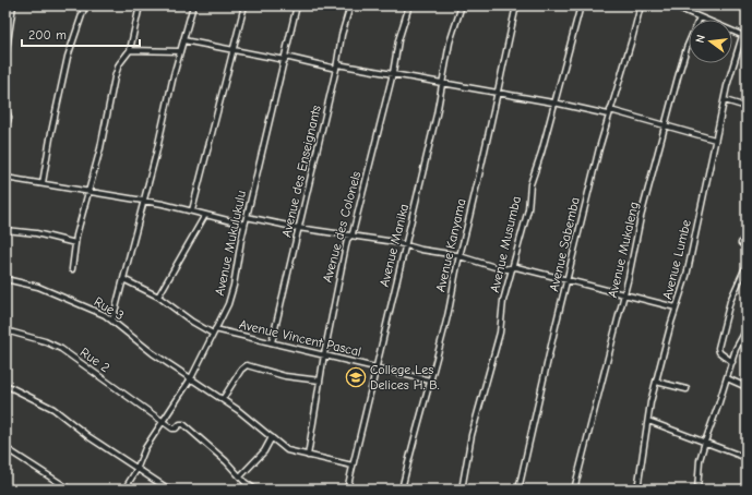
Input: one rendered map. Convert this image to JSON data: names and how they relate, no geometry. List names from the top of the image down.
{
  "streets": {
    "street": [
      "Avenue des Enseignants",
      "Avenue des Colonels",
      "Avenue Mukulukulu",
      "Avenue Musumba",
      "Avenue Sabemba",
      "Avenue Manika",
      "Avenue Kanyama",
      "Avenue Mukaleng",
      "Avenue Lumbe",
      "Rue 3",
      "Avenue Vincent Pascal",
      "Rue 2"
    ]
  },
  "crossings": [
    ["Avenue des Enseignants", "Avenue Vincent Pascal"],
    ["Avenue des Colonels", "Rue 3"],
    ["Avenue des Colonels", "Avenue Vincent Pascal"],
    ["Avenue Mukulukulu", "Rue 3"],
    ["Avenue Mukulukulu", "Avenue Vincent Pascal"],
    ["Avenue Mukulukulu", "Rue 2"],
    ["Avenue Manika", "Rue 3"],
    ["Avenue Manika", "Avenue Vincent Pascal"],
    ["Avenue Kanyama", "Avenue Vincent Pascal"]
  ],
  "places": {
    "school or university": ["College Les Delices H. B."]
  },
  "scale_bar": "200 m",
  "north": "left"
}
